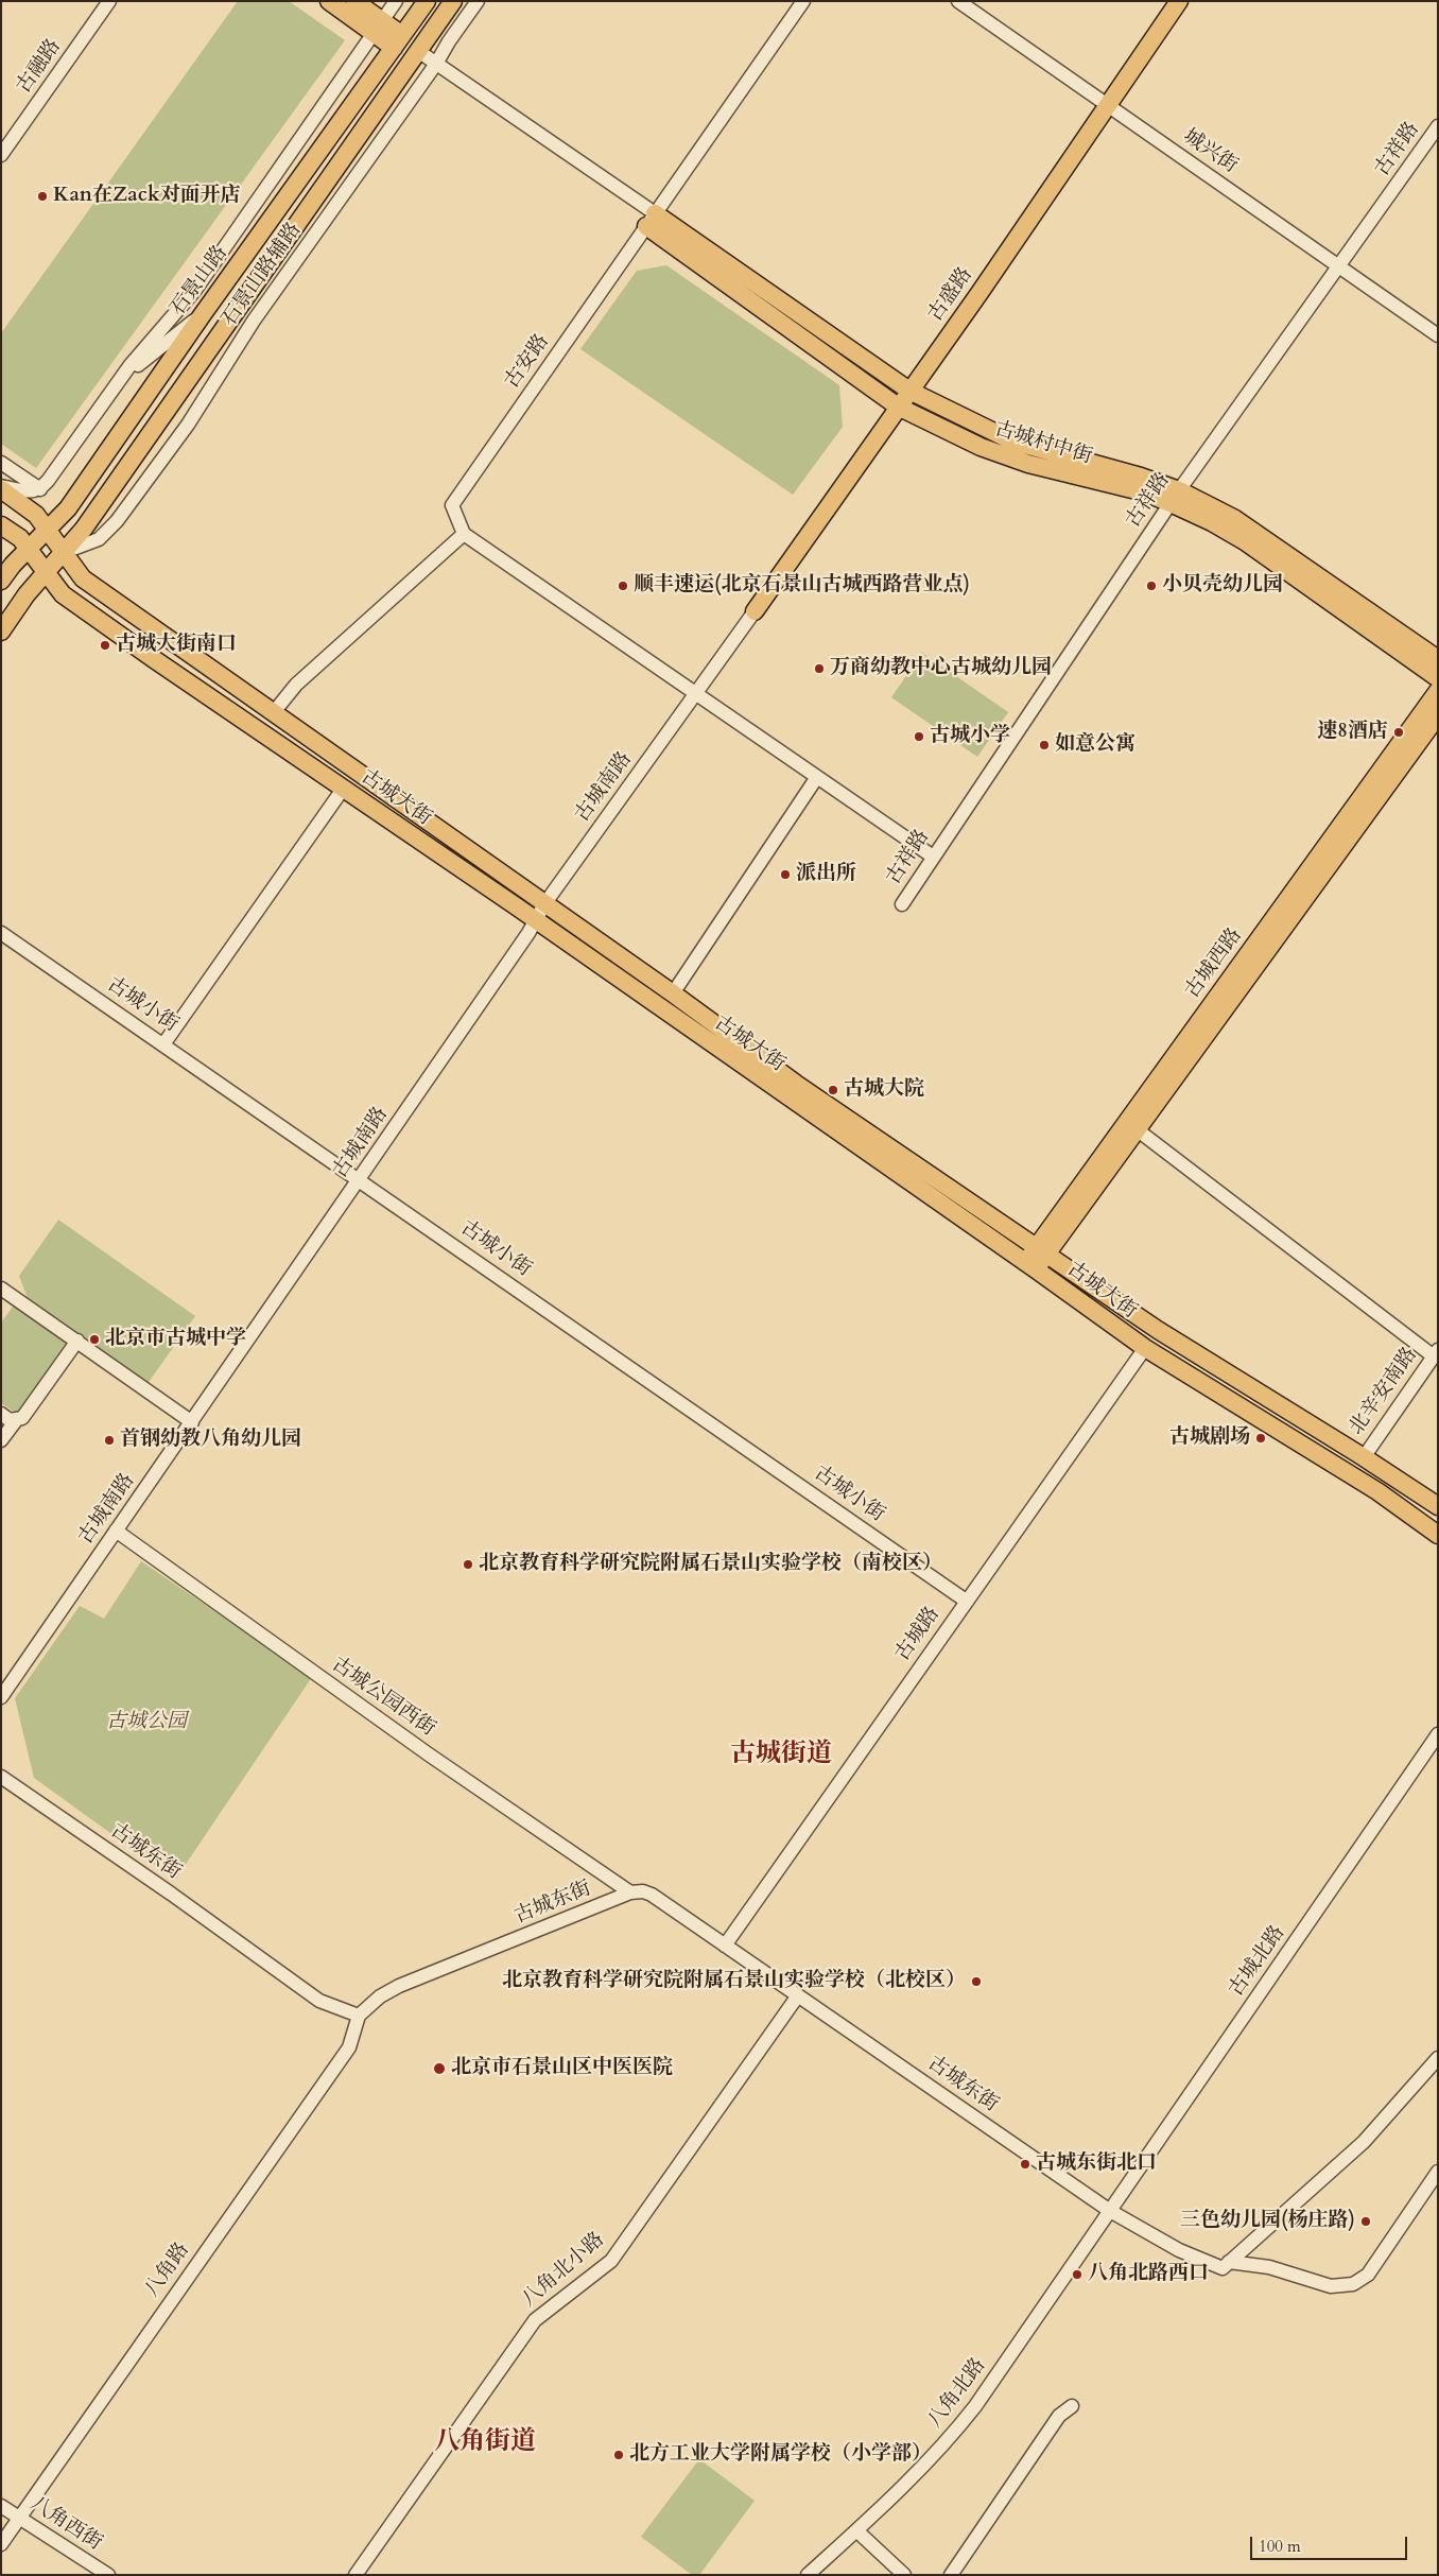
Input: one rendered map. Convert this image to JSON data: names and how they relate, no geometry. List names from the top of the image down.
{
  "streets": {
    "main road": [
      "石景山路",
      "古盛路",
      "古城村中街",
      "古城大街",
      "古城西路"
    ],
    "street": [
      "古融路",
      "古祥路",
      "城兴街",
      "石景山路辅路",
      "古安路",
      "古城南路",
      "古城小街",
      "北辛安南路",
      "古城路",
      "古城公园西街",
      "古城东街",
      "古城北路",
      "八角路",
      "八角北小路",
      "八角北路",
      "八角西街"
    ]
  },
  "crossings": [
    ["古祥路", "城兴街"],
    ["古祥路", "古城村中街"],
    ["城兴街", "古盛路"],
    ["石景山路辅路", "古城大街"],
    ["石景山路", "古城大街"],
    ["古盛路", "古城村中街"],
    ["古盛路", "古城南路"],
    ["古安路", "古城村中街"],
    ["古城南路", "古城大街"],
    ["古城南路", "古城小街"],
    ["古城南路", "古城公园西街"],
    ["古城大街", "古城西路"],
    ["古城大街", "北辛安南路"],
    ["古城大街", "古城路"],
    ["古城小街", "古城路"],
    ["古城路", "古城东街"],
    ["古城公园西街", "古城东街"],
    ["古城东街", "古城北路"],
    ["古城东街", "八角路"],
    ["古城东街", "八角北小路"],
    ["古城东街", "八角北路"],
    ["古城北路", "八角北路"],
    ["八角路", "八角西街"]
  ],
  "districts": ["古城街道", "八角街道"],
  "parks": ["古城公园"],
  "places": [
    "Kan在Zack对面开店",
    "顺丰速运(北京石景山古城西路营业点)",
    "小贝壳幼儿园",
    "古城大街南口",
    "万商幼教中心古城幼儿园",
    "速8酒店",
    "古城小学",
    "如意公寓",
    "派出所",
    "古城大院",
    "北京市古城中学",
    "古城剧场",
    "首钢幼教八角幼儿园",
    "北京教育科学研究院附属石景山实验学校（南校区）",
    "北京教育科学研究院附属石景山实验学校（北校区）",
    "北京市石景山区中医医院",
    "古城东街北口",
    "三色幼儿园(杨庄路)",
    "八角北路西口",
    "北方工业大学附属学校（小学部）"
  ],
  "scale_bar": "100 m"
}
